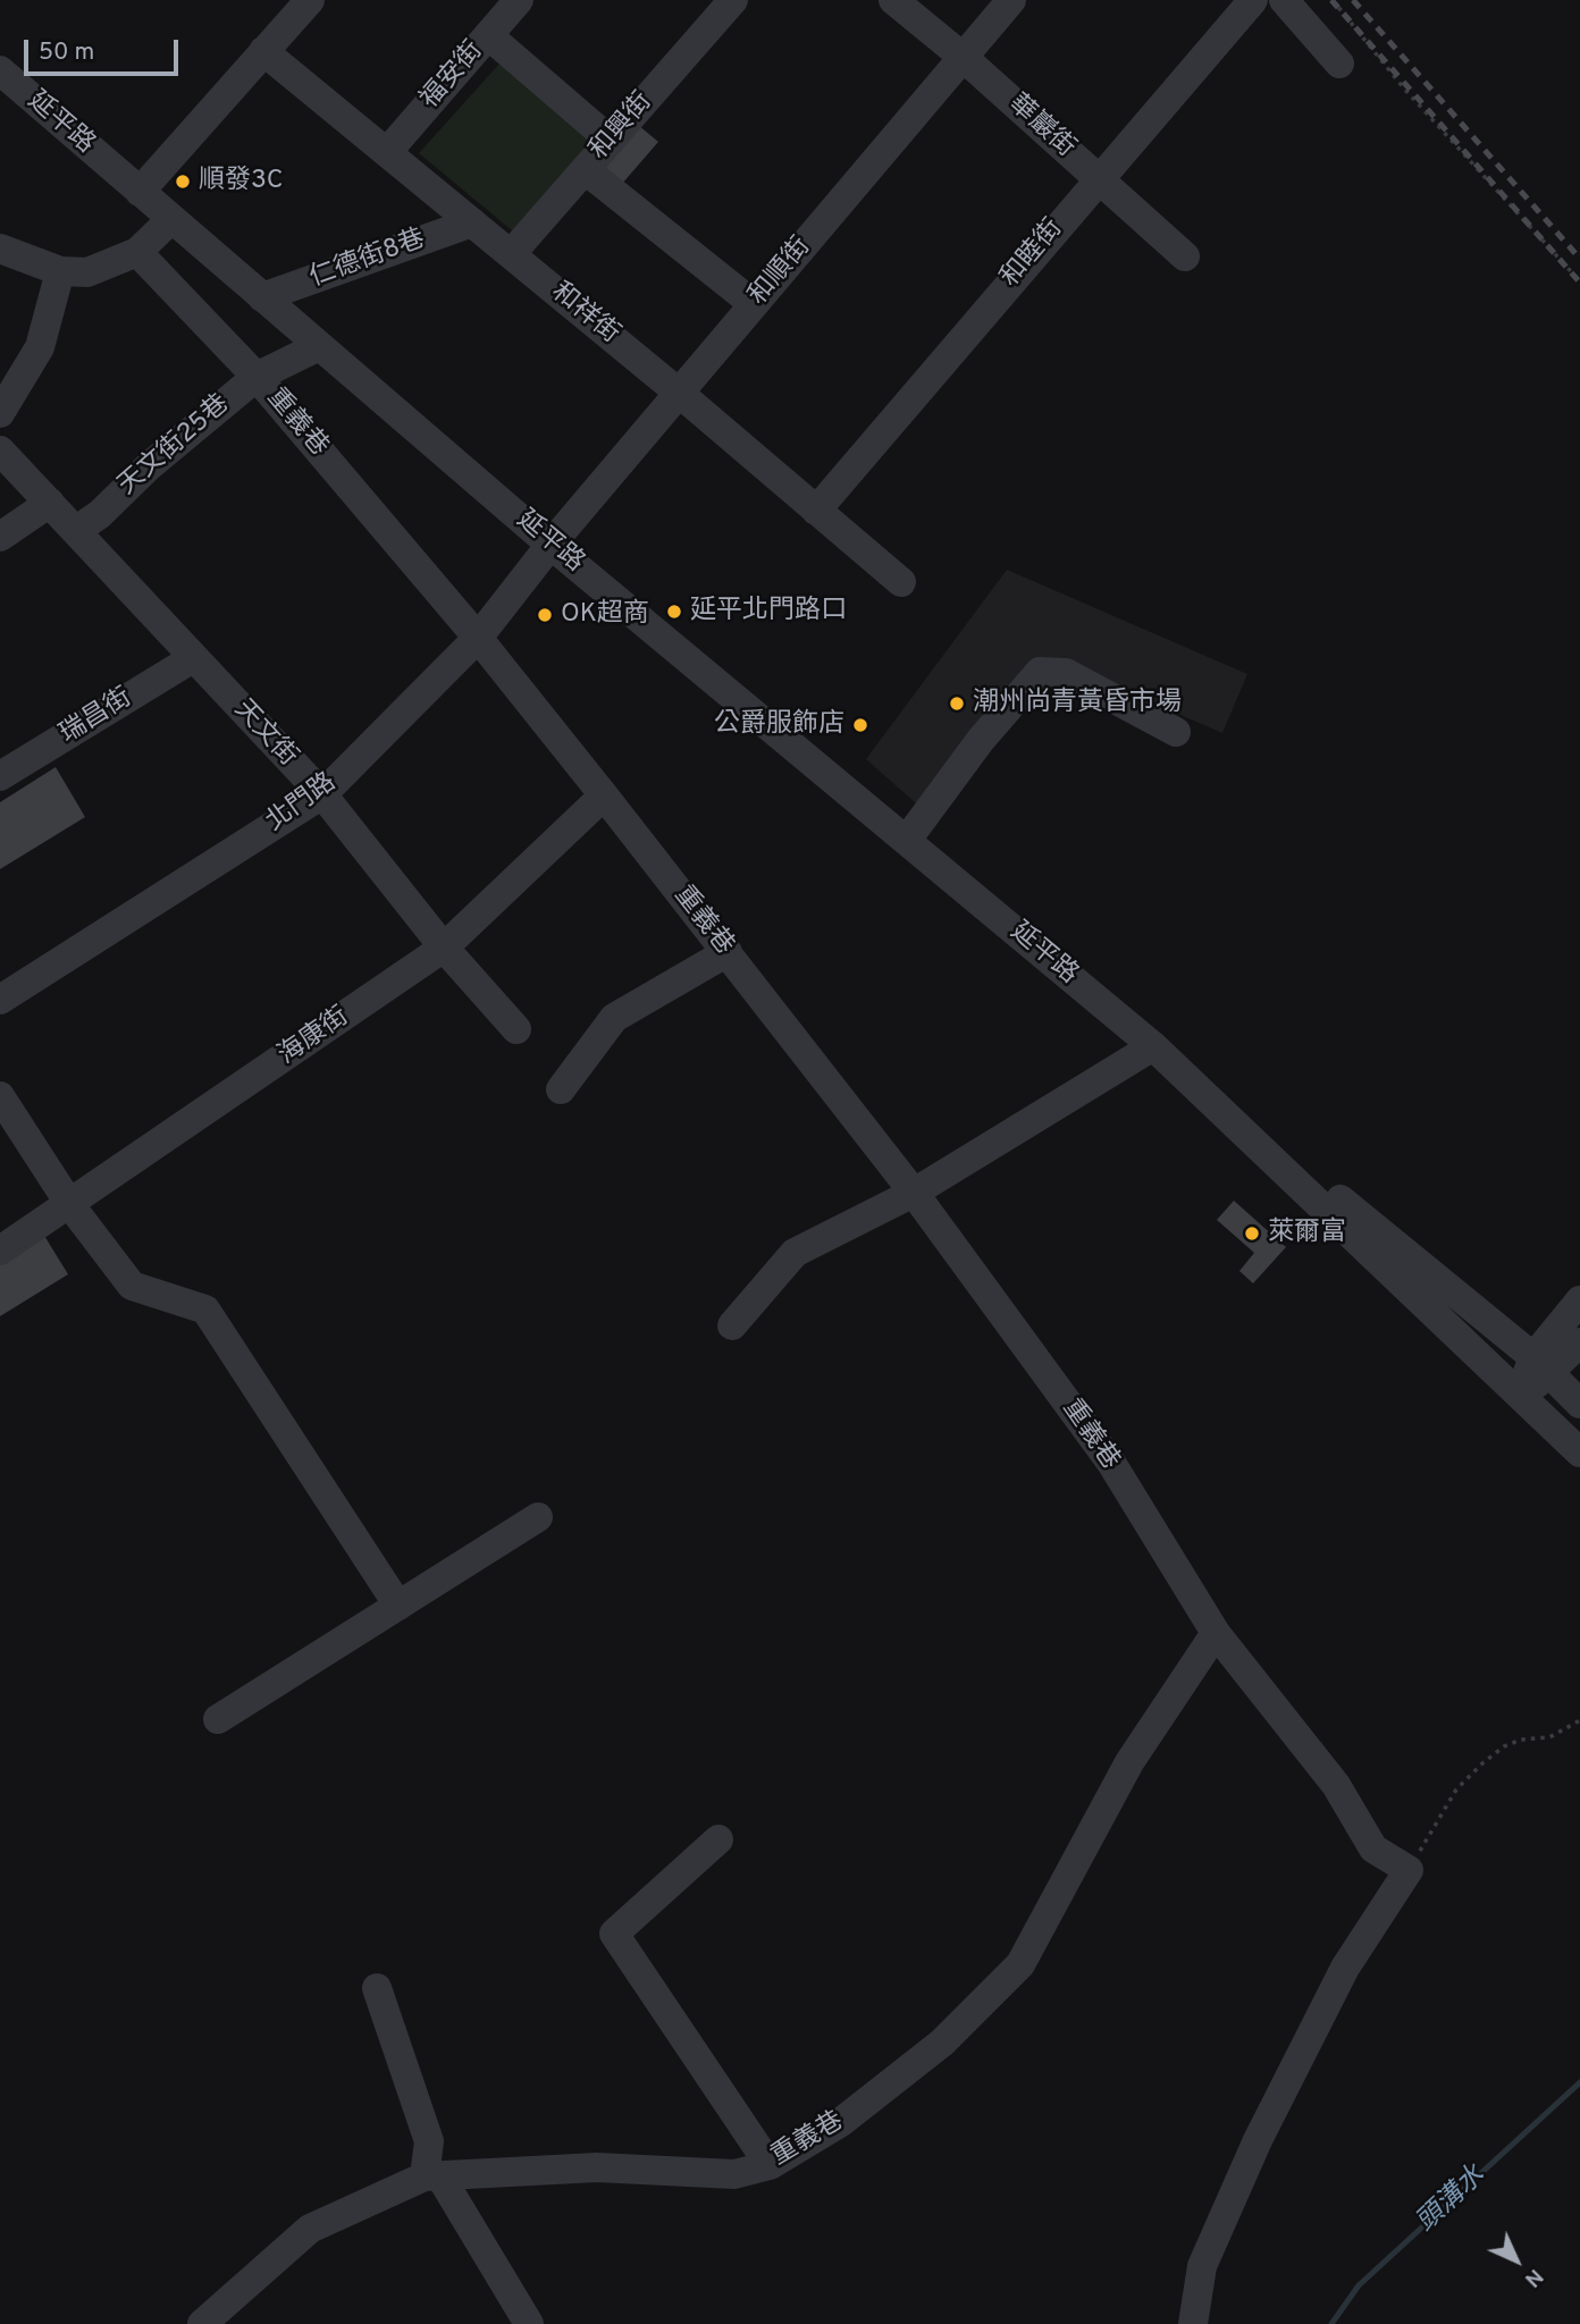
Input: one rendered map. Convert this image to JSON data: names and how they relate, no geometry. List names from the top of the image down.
{
  "streets": {
    "street": [
      "福安街",
      "延平路",
      "和興街",
      "華巖街",
      "和睦街",
      "仁德街8巷",
      "和順街",
      "和祥街",
      "重義巷",
      "天文街25巷",
      "瑞昌街",
      "天文街",
      "北門路",
      "海康街"
    ]
  },
  "crossings": [
    ["福安街", "和祥街"],
    ["延平路", "仁德街8巷"],
    ["延平路", "和順街"],
    ["延平路", "天文街25巷"],
    ["延平路", "北門路"],
    ["和興街", "和祥街"],
    ["華巖街", "和睦街"],
    ["華巖街", "和順街"],
    ["和睦街", "和祥街"],
    ["仁德街8巷", "和祥街"],
    ["和順街", "和祥街"],
    ["和順街", "北門路"],
    ["重義巷", "天文街25巷"],
    ["重義巷", "北門路"],
    ["重義巷", "海康街"],
    ["天文街25巷", "天文街"],
    ["瑞昌街", "天文街"],
    ["天文街", "北門路"],
    ["天文街", "海康街"]
  ],
  "water": ["頭溝水"],
  "places": [
    "順發3C",
    "延平北門路口",
    "OK超商",
    "潮州尚青黃昏市場",
    "公爵服飾店",
    "萊爾富"
  ],
  "scale_bar": "50 m",
  "north": "bottom right"
}
